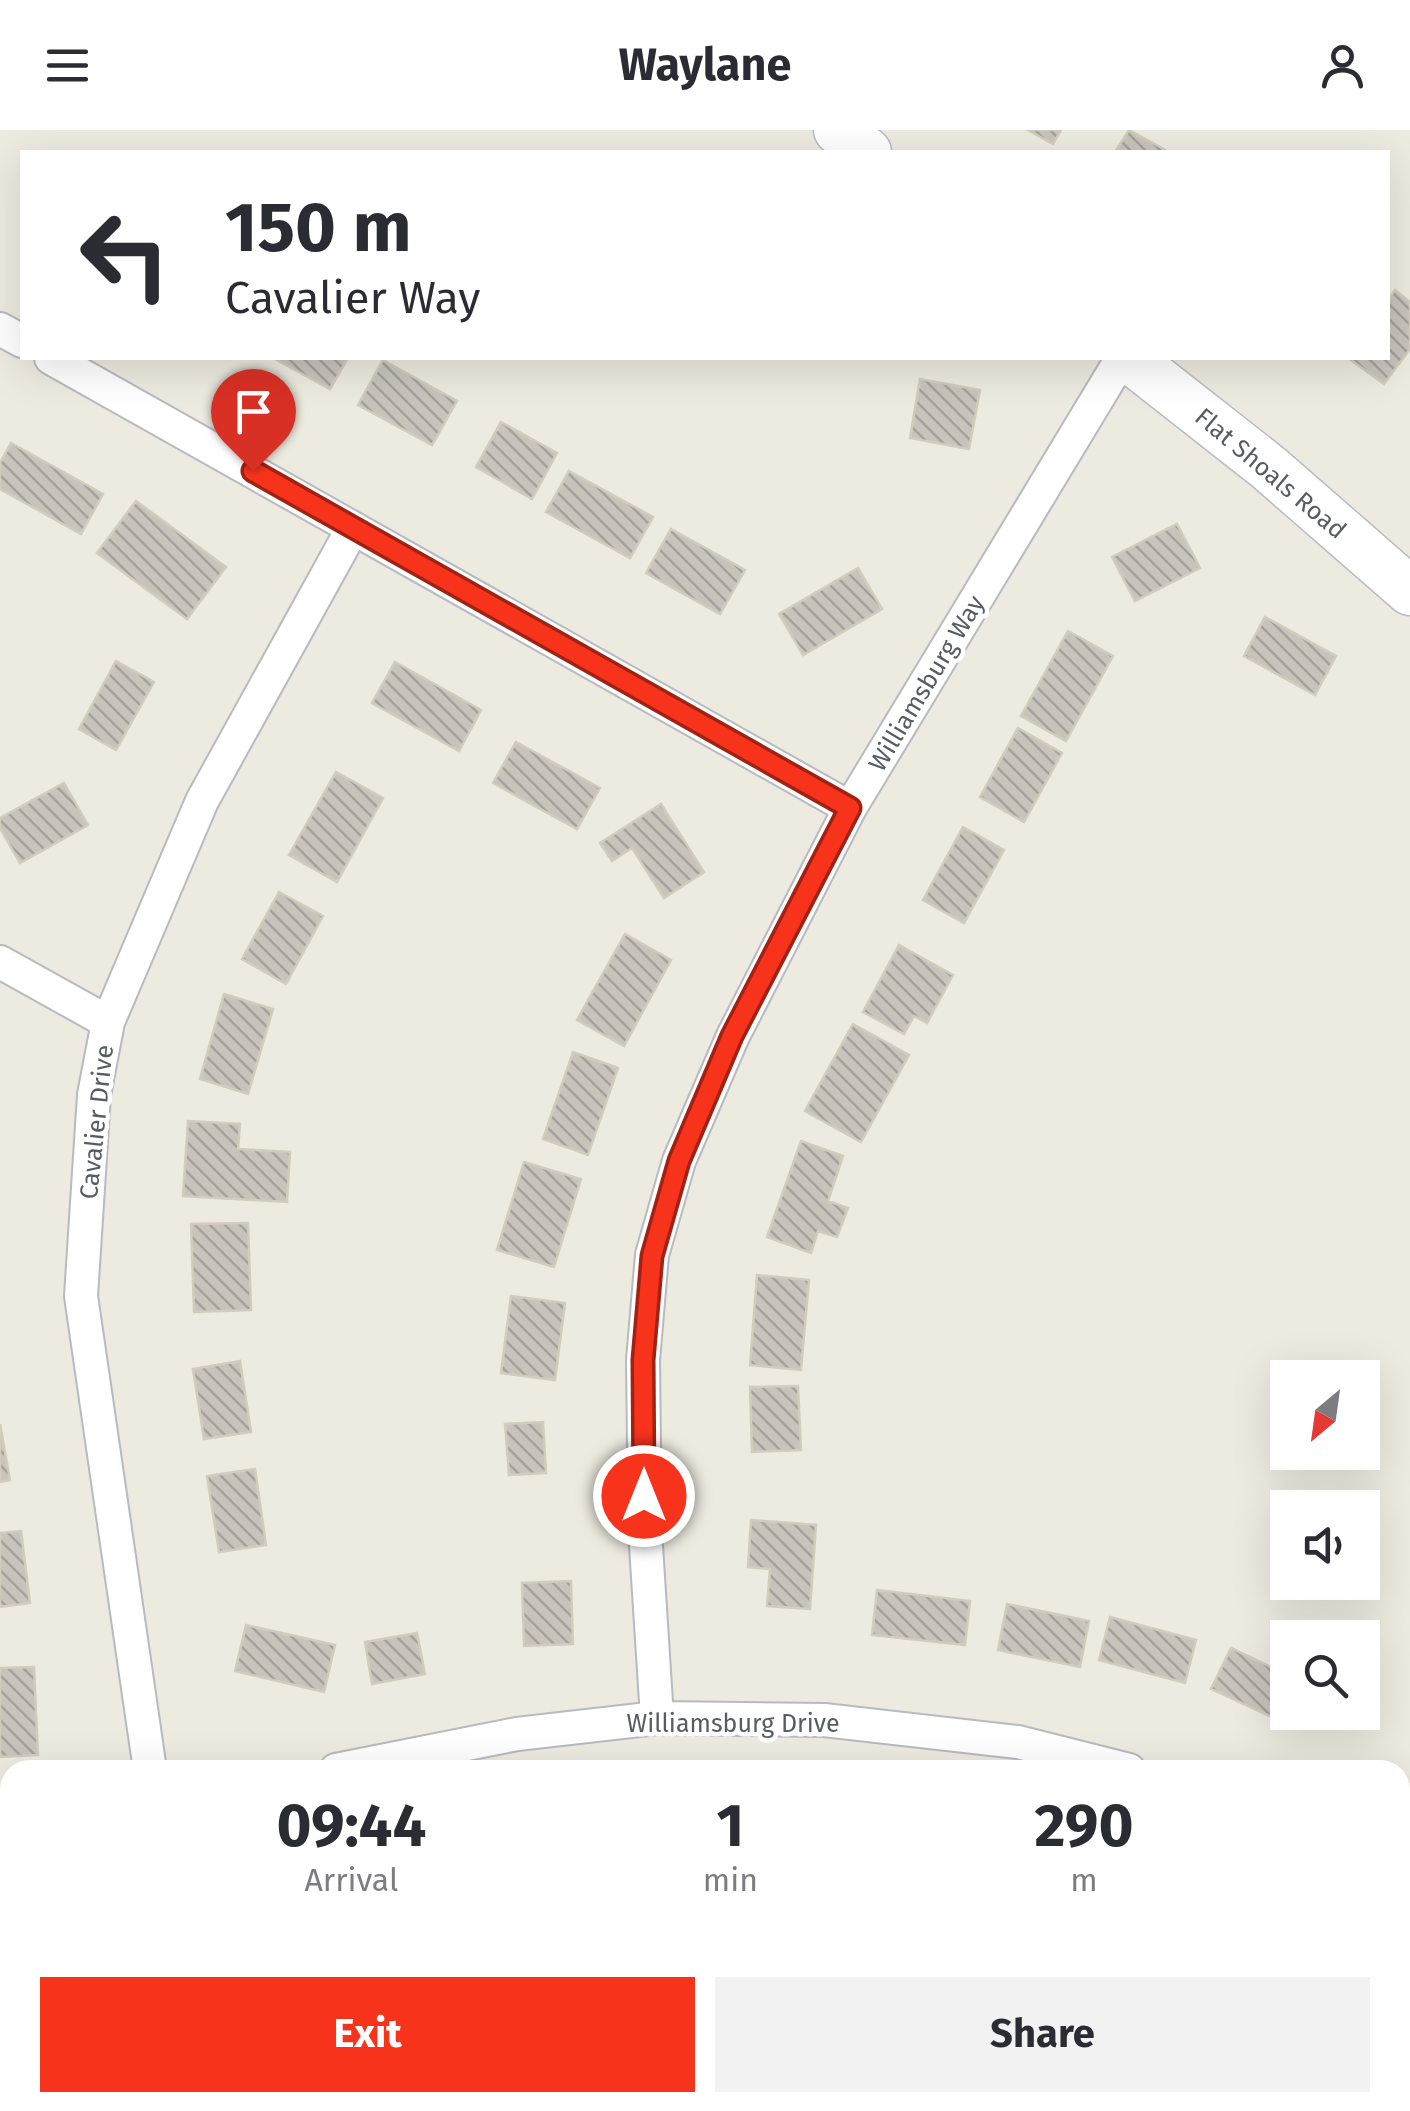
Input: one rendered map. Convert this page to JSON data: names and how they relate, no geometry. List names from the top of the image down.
{
  "streets": {
    "main road": ["Flat Shoals Road"],
    "street": ["Williamsburg Way", "Cavalier Drive", "Williamsburg Drive"]
  },
  "crossings": [
    ["Williamsburg Way", "Williamsburg Drive"]
  ],
  "north": "bottom left",
  "page": {
    "header": "Waylane",
    "turn": ["150 m", "Cavalier Way"],
    "eta": [
      "09:44",
      "Arrival",
      "1",
      "min",
      "290",
      "m"
    ],
    "buttons": ["Exit", "Share"]
  }
}
